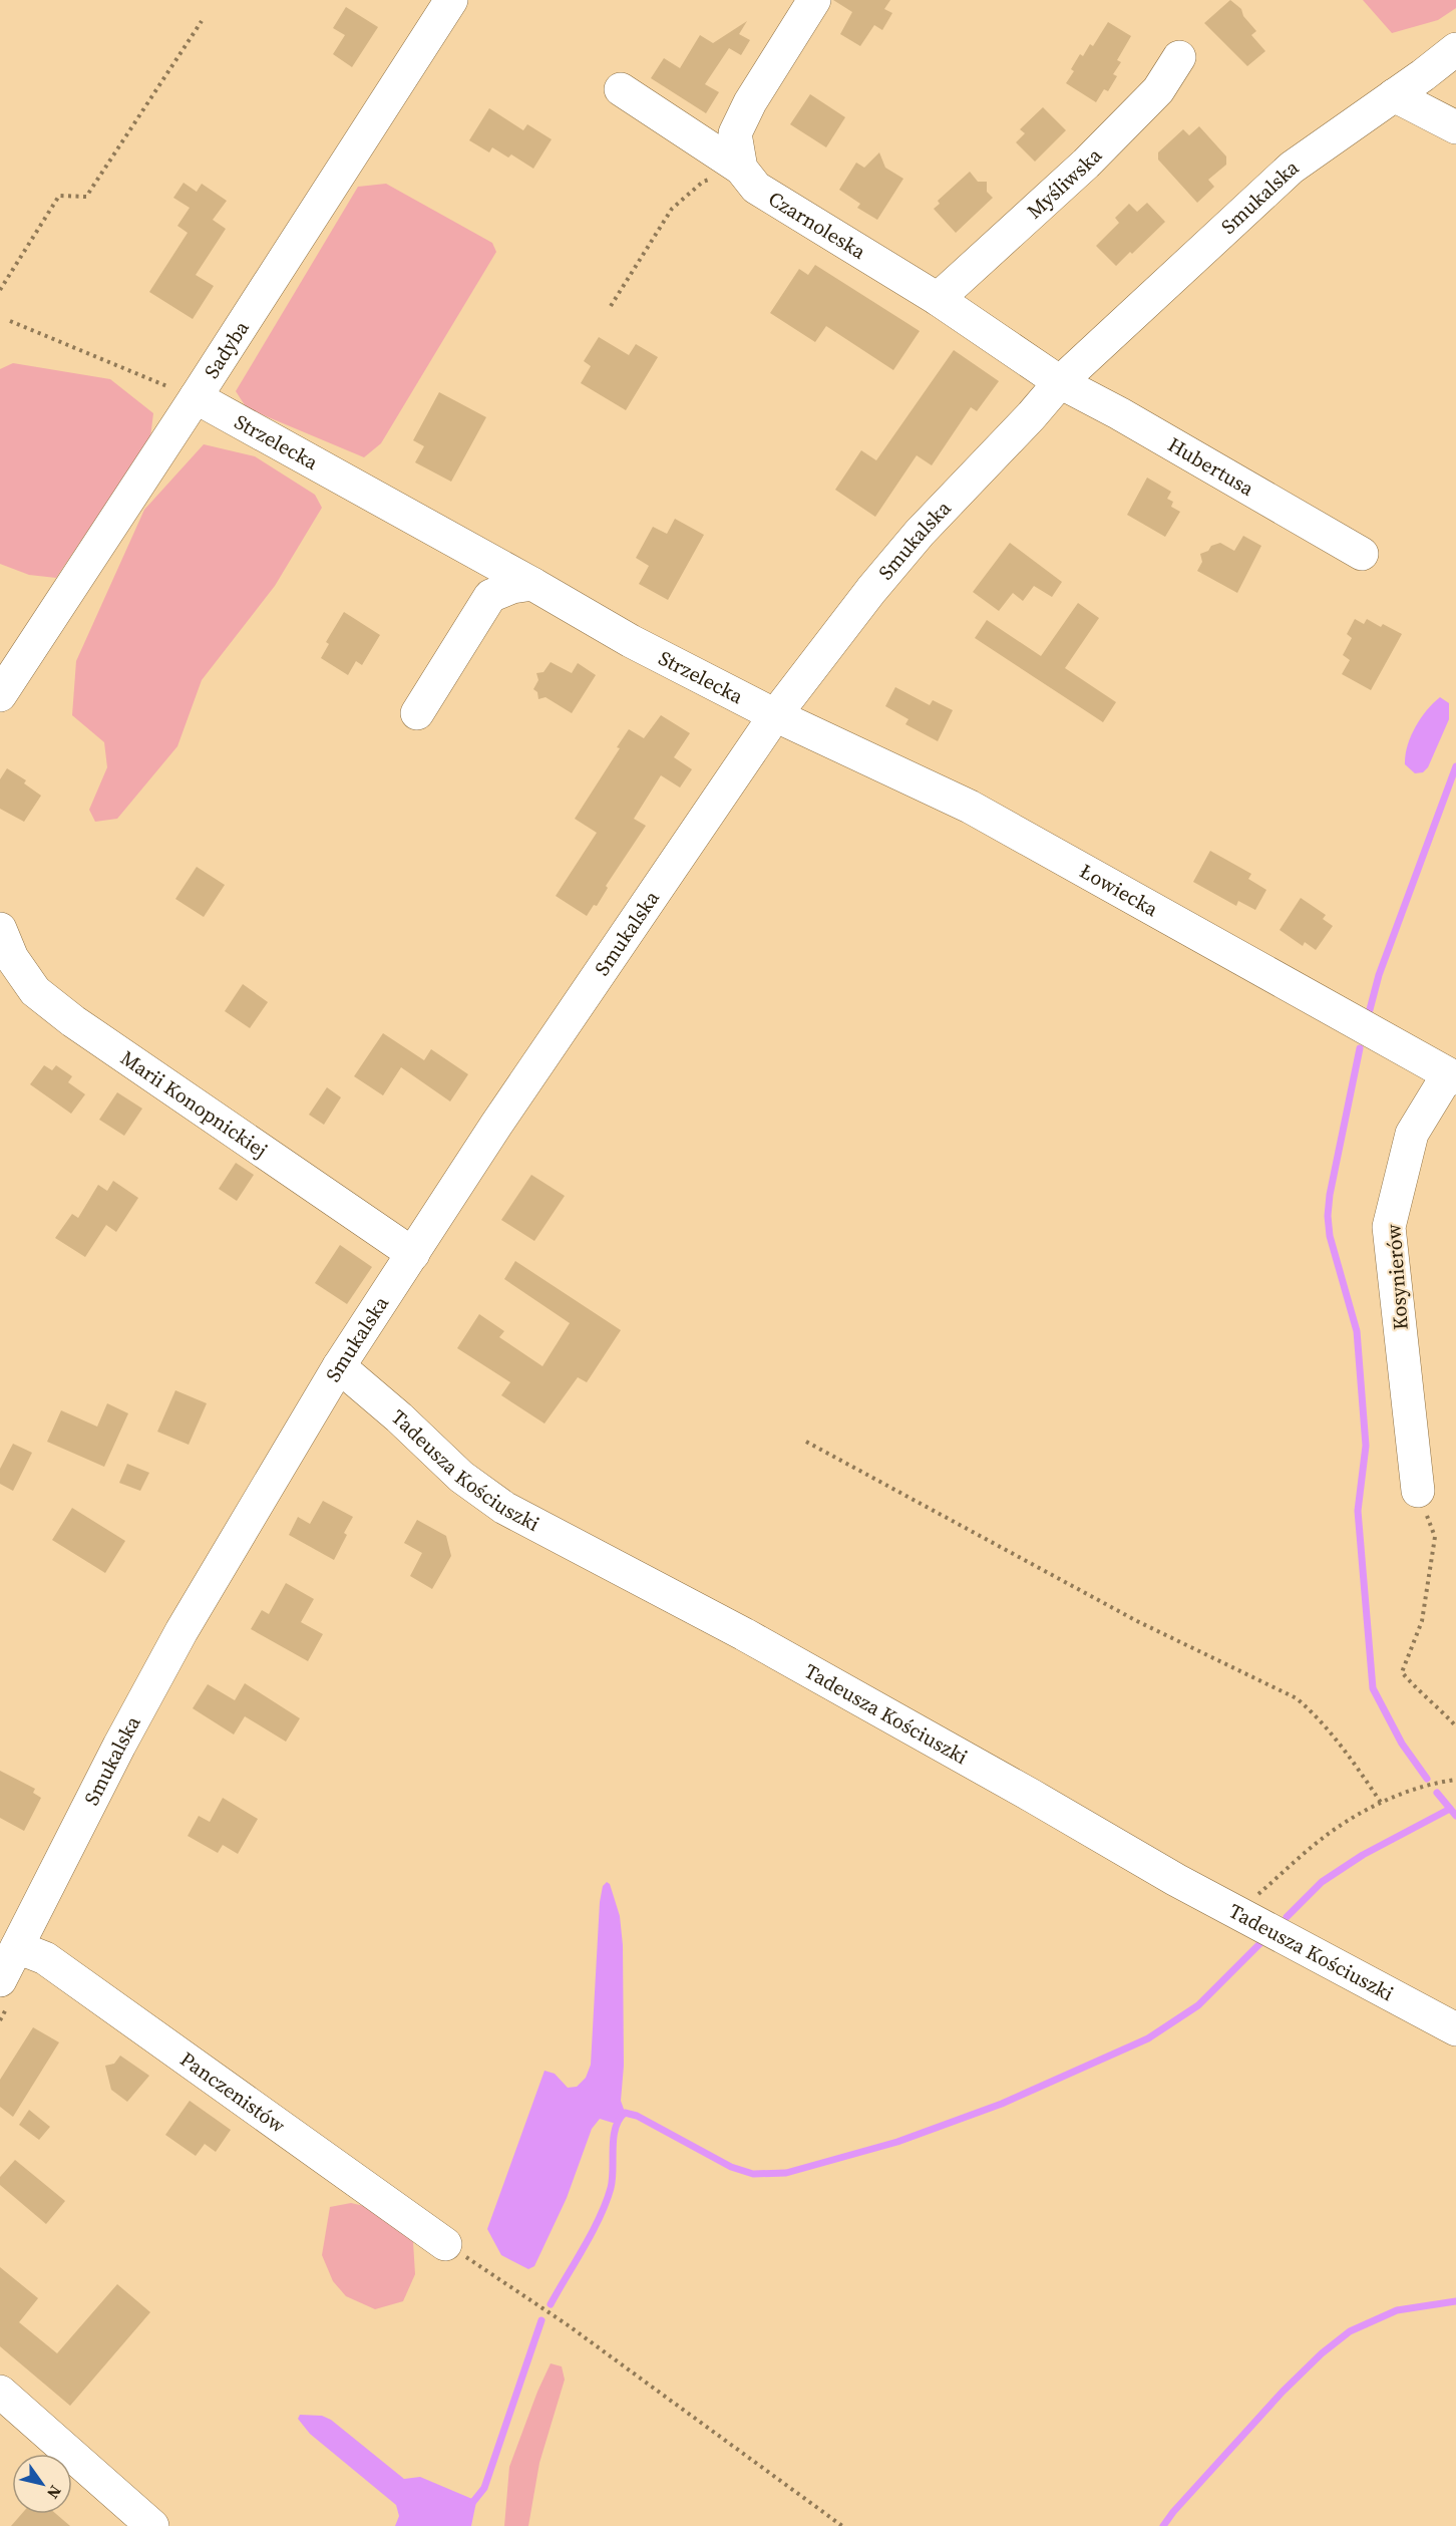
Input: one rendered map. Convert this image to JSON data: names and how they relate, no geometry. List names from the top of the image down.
{
  "streets": {
    "street": [
      "Myśliwska",
      "Smukalska",
      "Czarnoleska",
      "Sadyba",
      "Strzelecka",
      "Hubertusa",
      "Łowiecka",
      "Marii Konopnickiej",
      "Kosynierów",
      "Tadeusza Kościuszki",
      "Panczenistów"
    ]
  },
  "crossings": [
    ["Myśliwska", "Czarnoleska"],
    ["Smukalska", "Czarnoleska"],
    ["Smukalska", "Strzelecka"],
    ["Smukalska", "Hubertusa"],
    ["Smukalska", "Łowiecka"],
    ["Smukalska", "Marii Konopnickiej"],
    ["Smukalska", "Tadeusza Kościuszki"],
    ["Smukalska", "Panczenistów"],
    ["Czarnoleska", "Hubertusa"],
    ["Sadyba", "Strzelecka"],
    ["Strzelecka", "Łowiecka"],
    ["Łowiecka", "Kosynierów"]
  ],
  "north": "bottom right"
}
